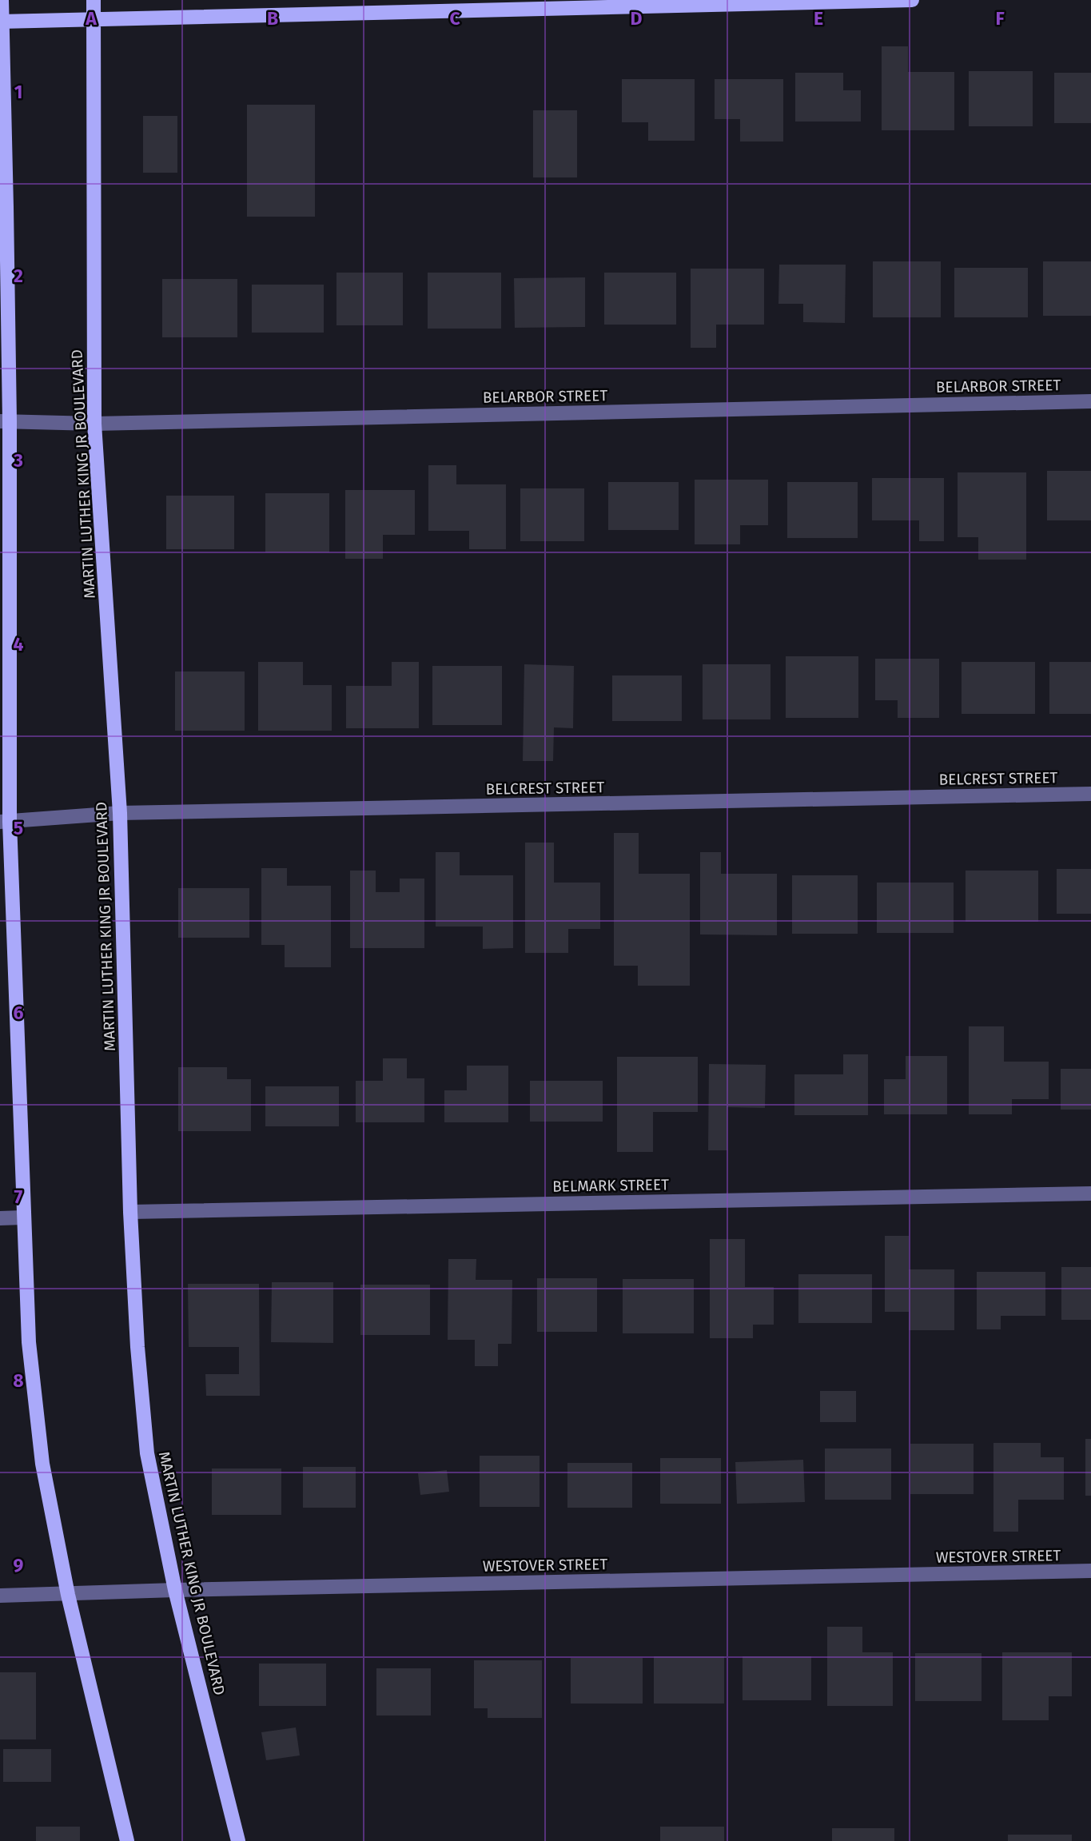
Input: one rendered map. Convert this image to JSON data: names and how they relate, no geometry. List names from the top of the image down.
{
  "streets": {
    "main road": ["MARTIN LUTHER KING JR BOULEVARD"],
    "street": [
      "BELARBOR STREET",
      "BELCREST STREET",
      "BELMARK STREET",
      "WESTOVER STREET"
    ]
  },
  "crossings": [
    ["BELARBOR STREET", "MARTIN LUTHER KING JR BOULEVARD"],
    ["MARTIN LUTHER KING JR BOULEVARD", "BELCREST STREET"],
    ["MARTIN LUTHER KING JR BOULEVARD", "BELMARK STREET"],
    ["MARTIN LUTHER KING JR BOULEVARD", "WESTOVER STREET"]
  ],
  "grid": {
    "columns": [
      "A",
      "B",
      "C",
      "D",
      "E",
      "F"
    ],
    "rows": [
      "1",
      "2",
      "3",
      "4",
      "5",
      "6",
      "7",
      "8",
      "9"
    ]
  }
}
